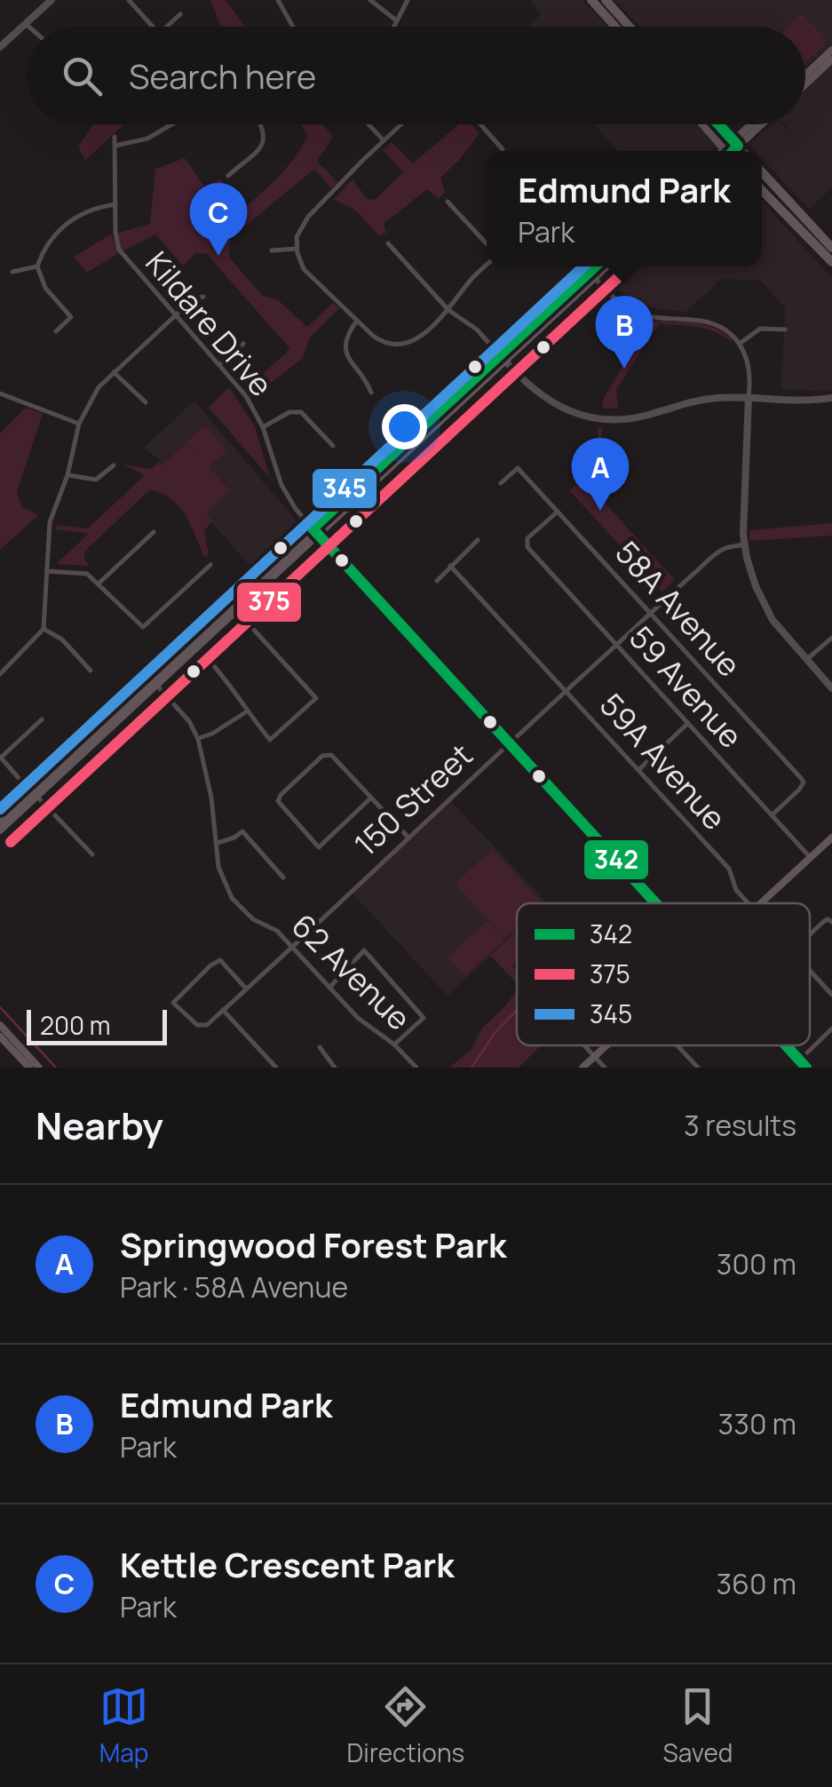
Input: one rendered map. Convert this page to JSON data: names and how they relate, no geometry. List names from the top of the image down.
{
  "streets": {
    "street": [
      "Kildare Drive",
      "58A Avenue",
      "59 Avenue",
      "59A Avenue",
      "150 Street",
      "62 Avenue"
    ]
  },
  "crossings": [
    ["58A Avenue", "59 Avenue"],
    ["58A Avenue", "150 Street"],
    ["59 Avenue", "150 Street"],
    ["59A Avenue", "150 Street"],
    ["150 Street", "62 Avenue"]
  ],
  "lines": ["transit line 342", "transit line 345", "transit line 375"],
  "legend": ["342", "375", "345"],
  "scale_bar": "200 m",
  "page": {
    "search": "Search here",
    "popup": ["Edmund Park", "Park"],
    "pins": ["C", "B", "A"],
    "scale": "200 m",
    "heading": ["Nearby", "3 results"],
    "list": [
      {
        "mark": "A",
        "name": "Springwood Forest Park",
        "note": "Park · 58A Avenue",
        "value": "300 m"
      },
      {
        "mark": "B",
        "name": "Edmund Park",
        "note": "Park",
        "value": "330 m"
      },
      {
        "mark": "C",
        "name": "Kettle Crescent Park",
        "note": "Park",
        "value": "360 m"
      }
    ],
    "nav": ["Map", "Directions", "Saved"]
  }
}
